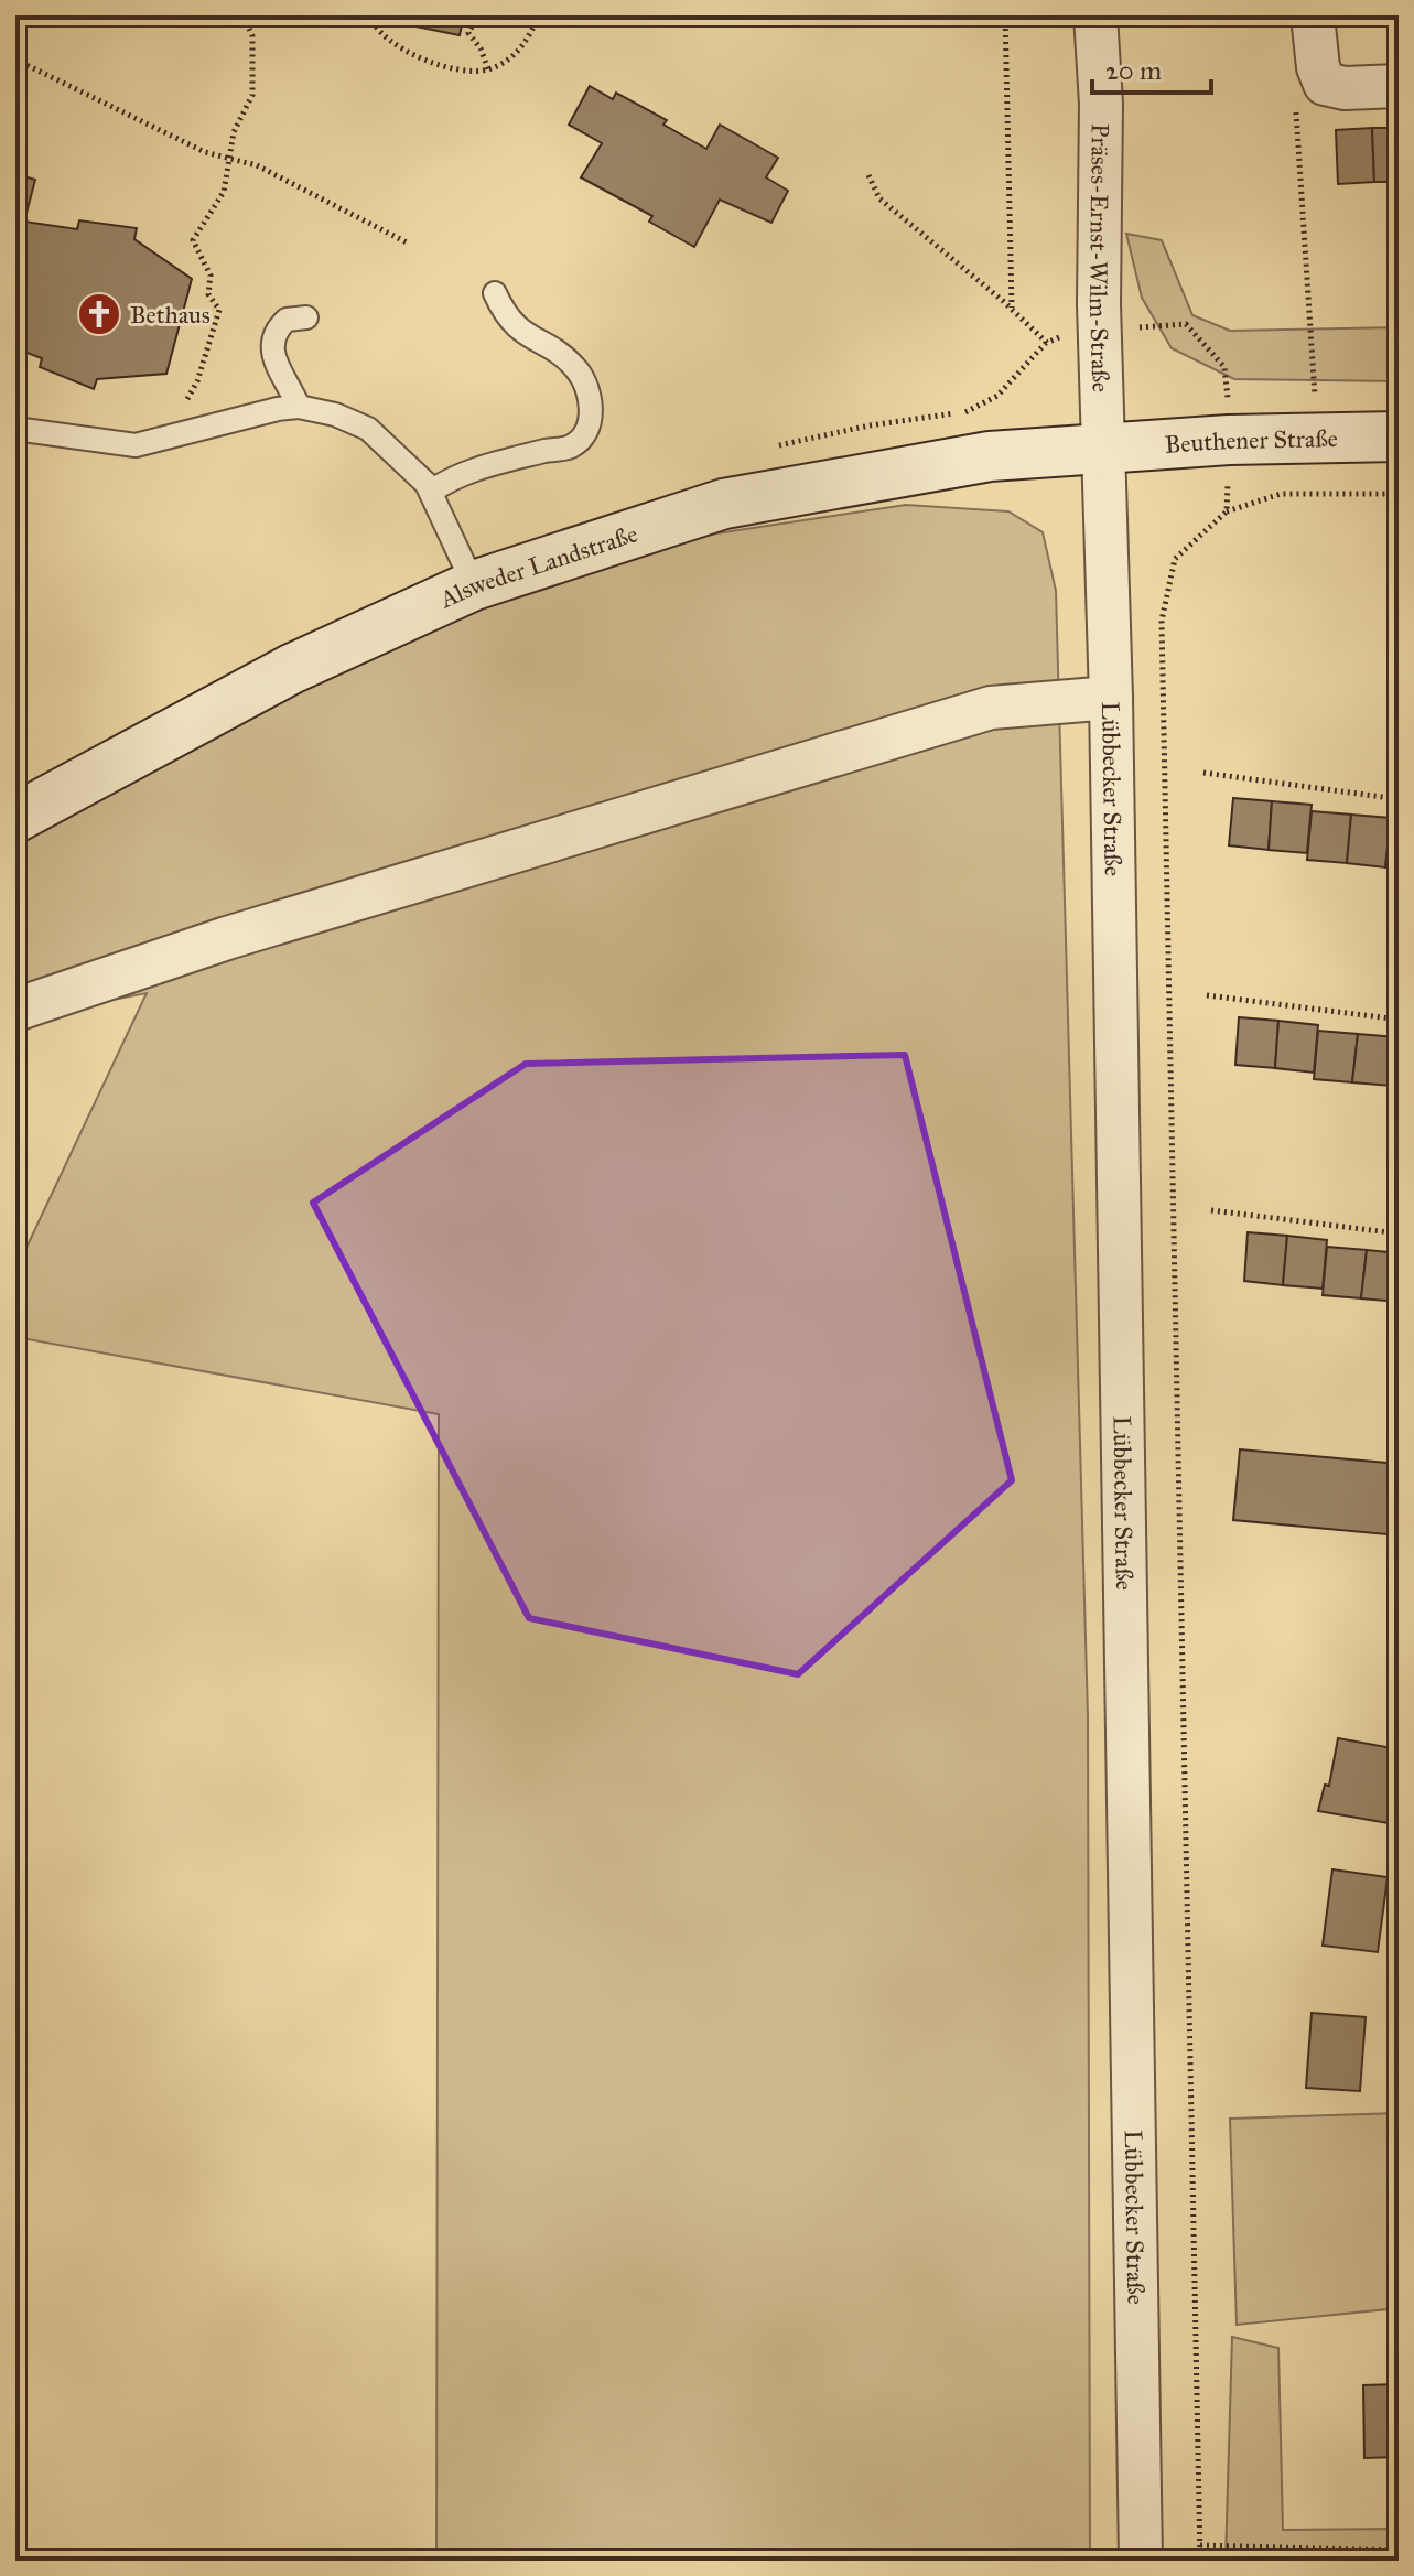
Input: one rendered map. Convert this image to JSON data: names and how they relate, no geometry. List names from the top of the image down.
{
  "streets": {
    "main road": ["Beuthener Straße", "Alsweder Landstraße"],
    "street": ["Präses-Ernst-Wilm-Straße", "Lübbecker Straße"]
  },
  "crossings": [
    ["Präses-Ernst-Wilm-Straße", "Beuthener Straße"],
    ["Präses-Ernst-Wilm-Straße", "Alsweder Landstraße"],
    ["Präses-Ernst-Wilm-Straße", "Lübbecker Straße"],
    ["Beuthener Straße", "Alsweder Landstraße"],
    ["Beuthener Straße", "Lübbecker Straße"],
    ["Alsweder Landstraße", "Lübbecker Straße"]
  ],
  "places": {
    "church": ["Bethaus"]
  },
  "scale_bar": "20 m"
}
